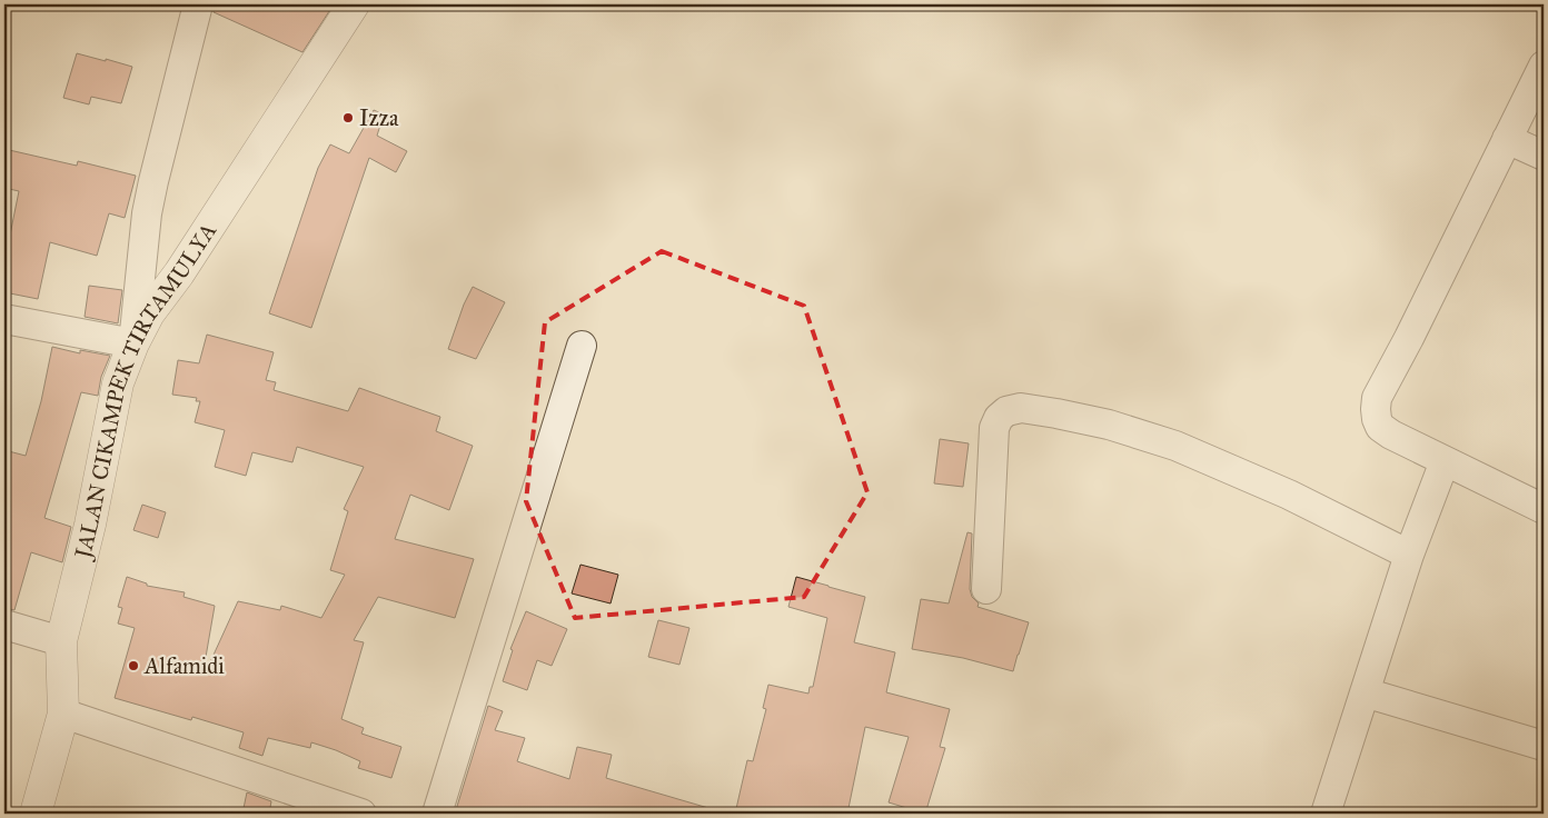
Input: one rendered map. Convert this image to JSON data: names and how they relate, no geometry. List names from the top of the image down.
{
  "streets": {
    "street": ["JALAN CIKAMPEK TIRTAMULYA"]
  },
  "places": ["Izza", "Alfamidi"]
}
